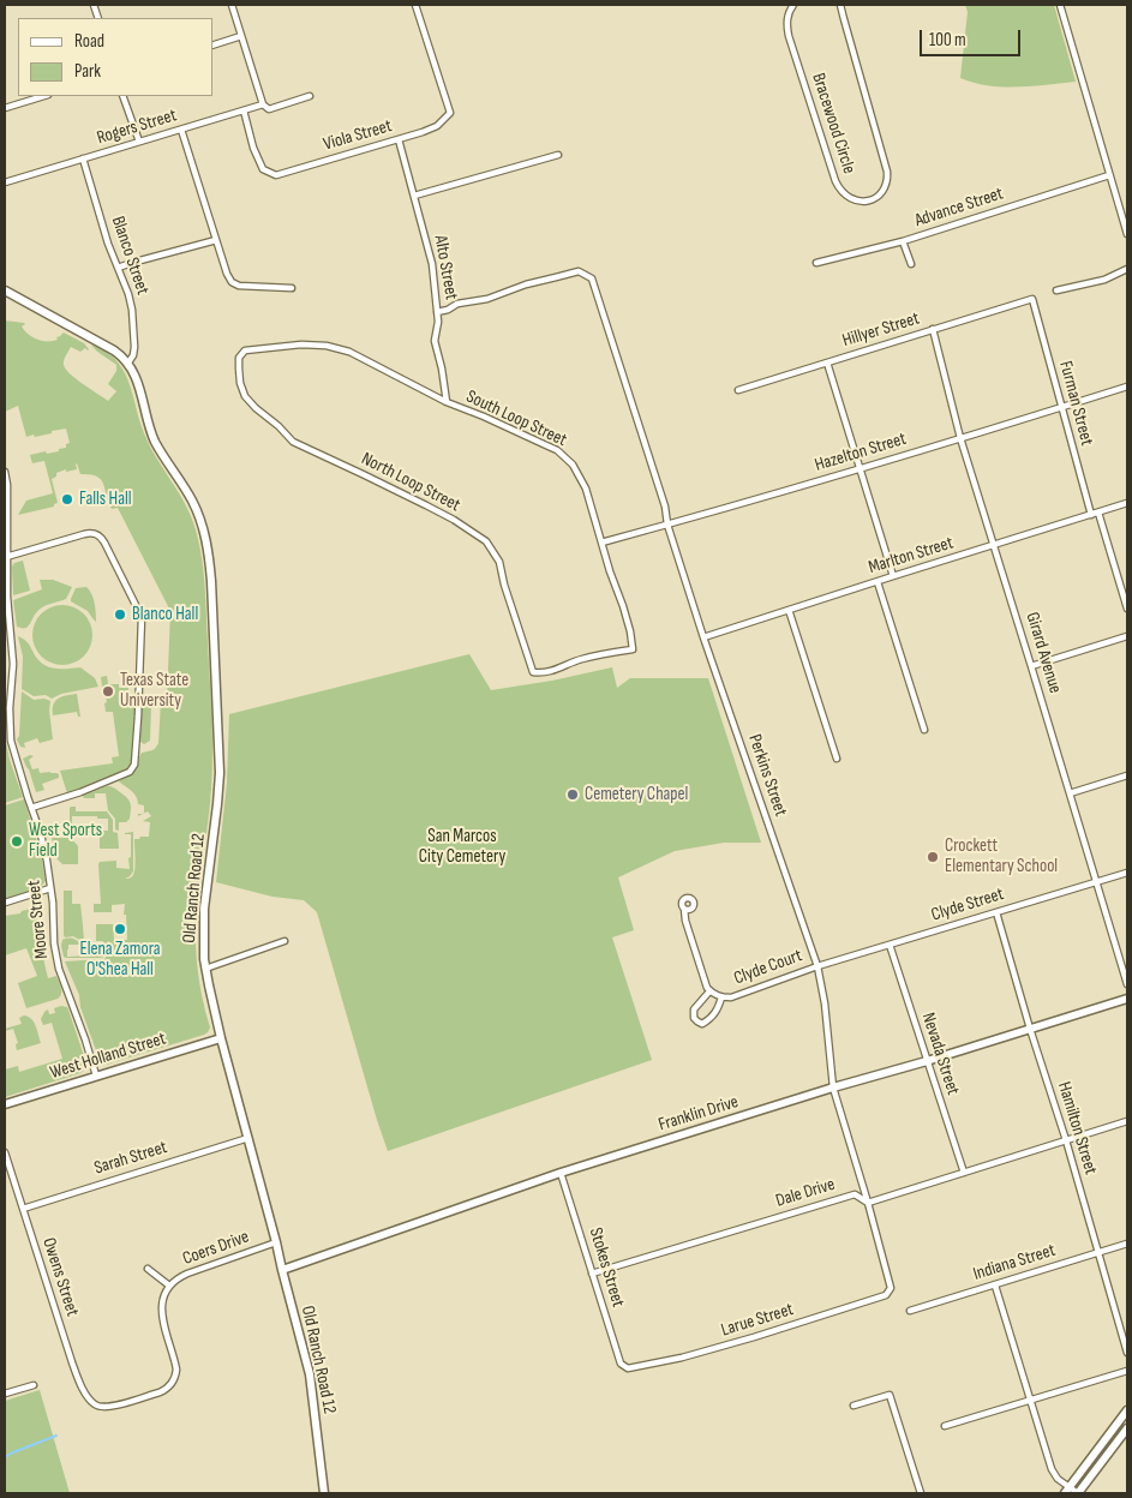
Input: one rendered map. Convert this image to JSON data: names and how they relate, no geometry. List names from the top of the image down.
{
  "streets": {
    "main road": ["Old Ranch Road 12", "West Holland Street", "Franklin Drive"],
    "street": [
      "Bracewood Circle",
      "Rogers Street",
      "Viola Street",
      "Advance Street",
      "Blanco Street",
      "Alto Street",
      "Hillyer Street",
      "Furman Street",
      "South Loop Street",
      "Hazelton Street",
      "North Loop Street",
      "Marlton Street",
      "Girard Avenue",
      "Perkins Street",
      "Clyde Street",
      "Moore Street",
      "Clyde Court",
      "Nevada Street",
      "Hamilton Street",
      "Sarah Street",
      "Dale Drive",
      "Coers Drive",
      "Indiana Street",
      "Stokes Street",
      "Owens Street",
      "Larue Street"
    ]
  },
  "crossings": [
    ["Rogers Street", "Viola Street"],
    ["Rogers Street", "Blanco Street"],
    ["Viola Street", "Alto Street"],
    ["Blanco Street", "Old Ranch Road 12"],
    ["Alto Street", "South Loop Street"],
    ["Alto Street", "Perkins Street"],
    ["Hillyer Street", "Furman Street"],
    ["Hillyer Street", "Girard Avenue"],
    ["Furman Street", "Hazelton Street"],
    ["Furman Street", "Marlton Street"],
    ["South Loop Street", "Hazelton Street"],
    ["South Loop Street", "North Loop Street"],
    ["Hazelton Street", "Girard Avenue"],
    ["Hazelton Street", "Perkins Street"],
    ["Marlton Street", "Girard Avenue"],
    ["Marlton Street", "Perkins Street"],
    ["Girard Avenue", "Clyde Street"],
    ["Perkins Street", "Clyde Street"],
    ["Perkins Street", "Clyde Court"],
    ["Perkins Street", "Franklin Drive"],
    ["Perkins Street", "Dale Drive"],
    ["Perkins Street", "Larue Street"],
    ["Old Ranch Road 12", "West Holland Street"],
    ["Old Ranch Road 12", "Franklin Drive"],
    ["Old Ranch Road 12", "Sarah Street"],
    ["Old Ranch Road 12", "Coers Drive"],
    ["Clyde Street", "Clyde Court"],
    ["Clyde Street", "Nevada Street"],
    ["Clyde Street", "Hamilton Street"],
    ["Moore Street", "West Holland Street"],
    ["Nevada Street", "Franklin Drive"],
    ["Nevada Street", "Dale Drive"],
    ["Franklin Drive", "Hamilton Street"],
    ["Franklin Drive", "Stokes Street"],
    ["Hamilton Street", "Dale Drive"],
    ["Hamilton Street", "Indiana Street"],
    ["Sarah Street", "Owens Street"],
    ["Dale Drive", "Stokes Street"],
    ["Coers Drive", "Owens Street"],
    ["Stokes Street", "Larue Street"]
  ],
  "parks": ["San Marcos City Cemetery"],
  "places": [
    "Falls Hall",
    "Blanco Hall",
    "Texas State University",
    "Cemetery Chapel",
    "West Sports Field",
    "Crockett Elementary School",
    "Elena Zamora O'Shea Hall"
  ],
  "legend": ["Road", "Park"],
  "scale_bar": "100 m"
}
